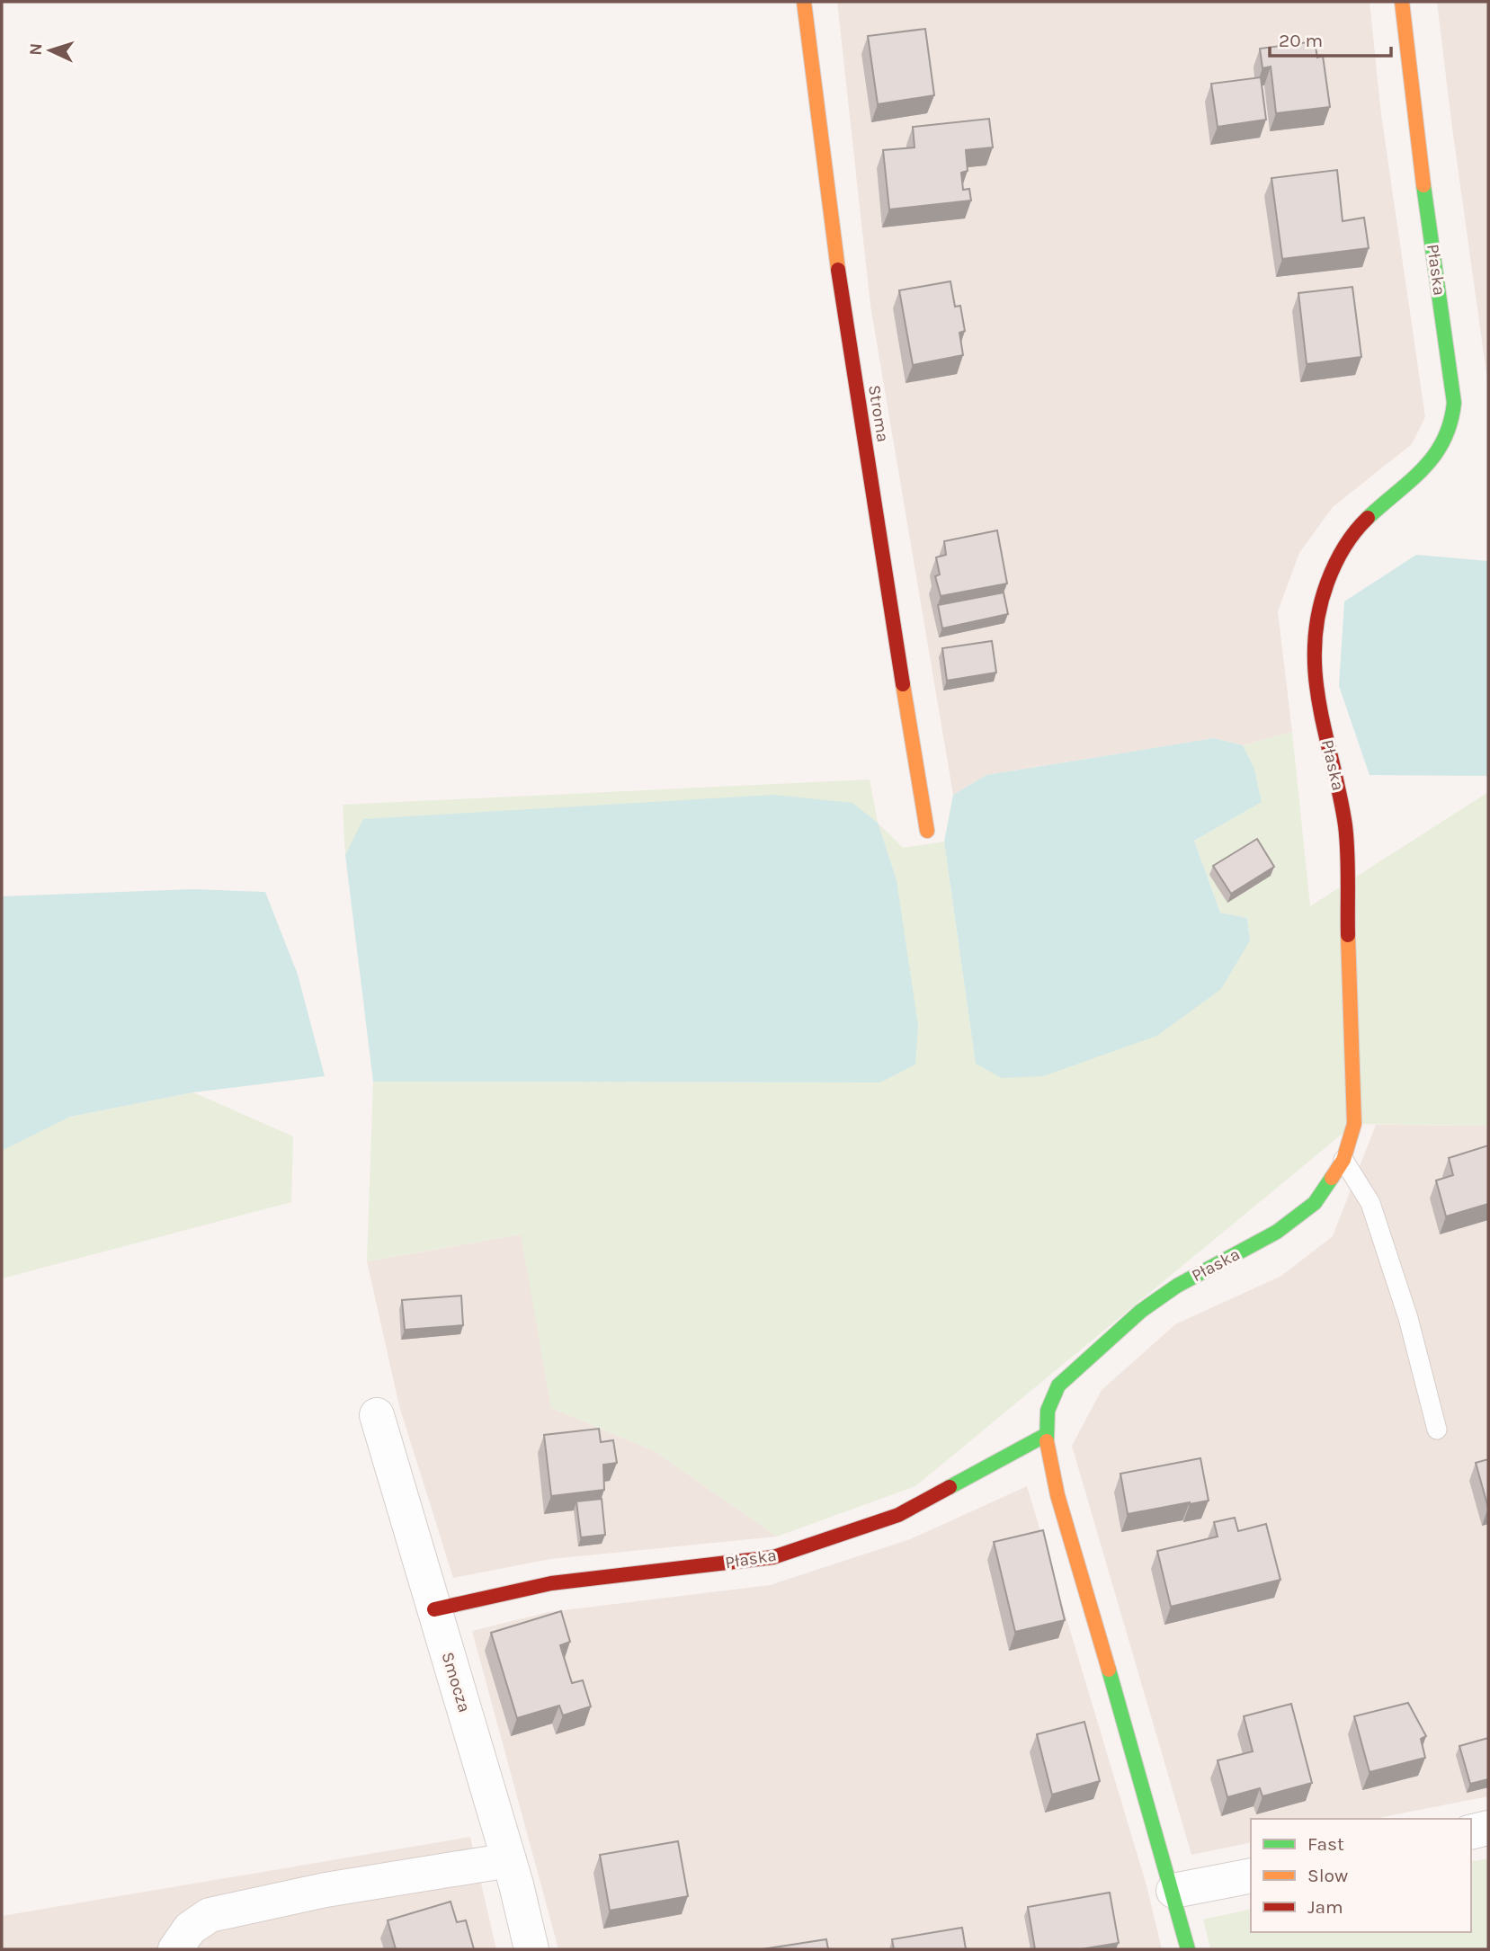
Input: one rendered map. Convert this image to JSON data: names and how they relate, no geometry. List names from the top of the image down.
{
  "streets": {
    "street": ["Płaska", "Stroma", "Smocza"]
  },
  "crossings": [
    ["Płaska", "Smocza"]
  ],
  "legend": ["Fast", "Slow", "Jam"],
  "scale_bar": "20 m",
  "north": "left"
}
